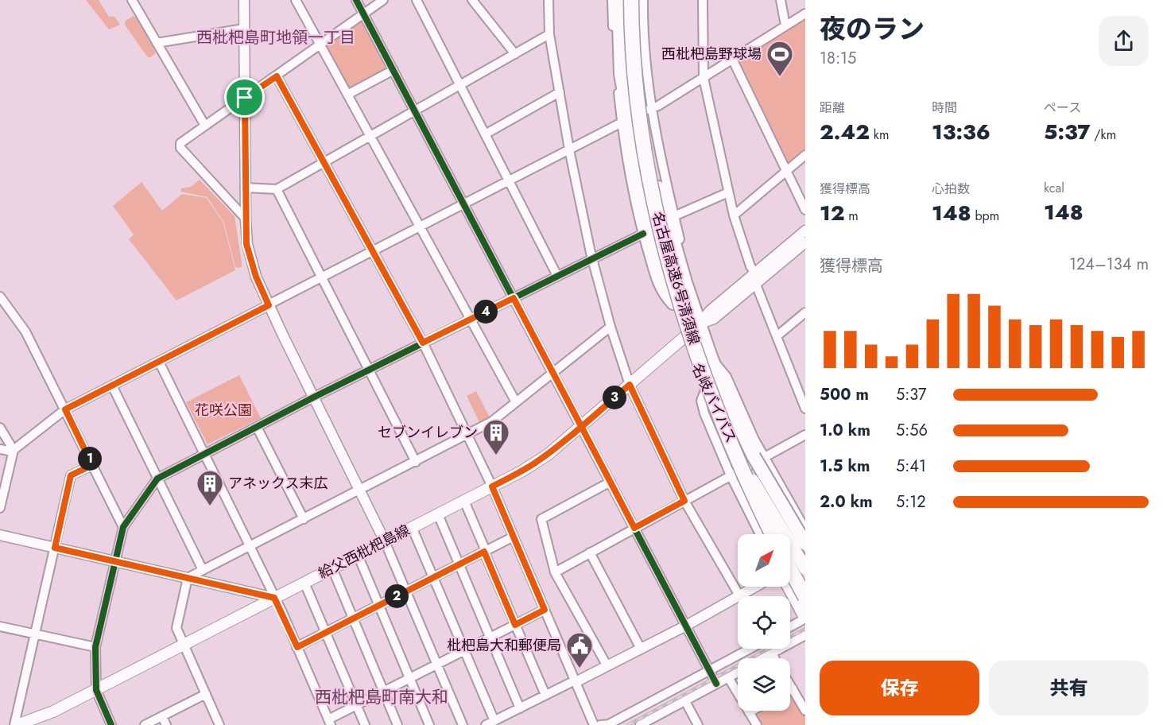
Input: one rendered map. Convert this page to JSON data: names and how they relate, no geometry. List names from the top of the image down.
{
  "streets": {
    "highway": ["名古屋高速6号清須線", "名岐バイパス"],
    "main road": ["給父西枇杷島線"]
  },
  "crossings": [
    ["名岐バイパス", "給父西枇杷島線"]
  ],
  "districts": ["西枇杷島町地領一丁目", "西枇杷島町南大和"],
  "parks": ["花咲公園"],
  "places": {
    "sports": ["西枇杷島野球場"],
    "building": ["セブンイレブン", "アネックス末広"],
    "public building": ["枇杷島大和郵便局"]
  },
  "north": "top right",
  "page": {
    "heading": ["夜のラン", "18:15"],
    "stats": [
      ["距離", "2.42 km"],
      ["時間", "13:36"],
      ["ペース", "5:37 /km"],
      ["獲得標高", "12 m"],
      ["心拍数", "148 bpm"],
      ["kcal", "148"]
    ],
    "chart": ["獲得標高", "124–134 m"],
    "pins": [
      "4",
      "3",
      "1",
      "2"
    ],
    "list": [
      {
        "name": "500 m",
        "note": "5:37"
      },
      {
        "name": "1.0 km",
        "note": "5:56"
      },
      {
        "name": "1.5 km",
        "note": "5:41"
      },
      {
        "name": "2.0 km",
        "note": "5:12"
      }
    ],
    "buttons": ["保存", "共有"]
  }
}
